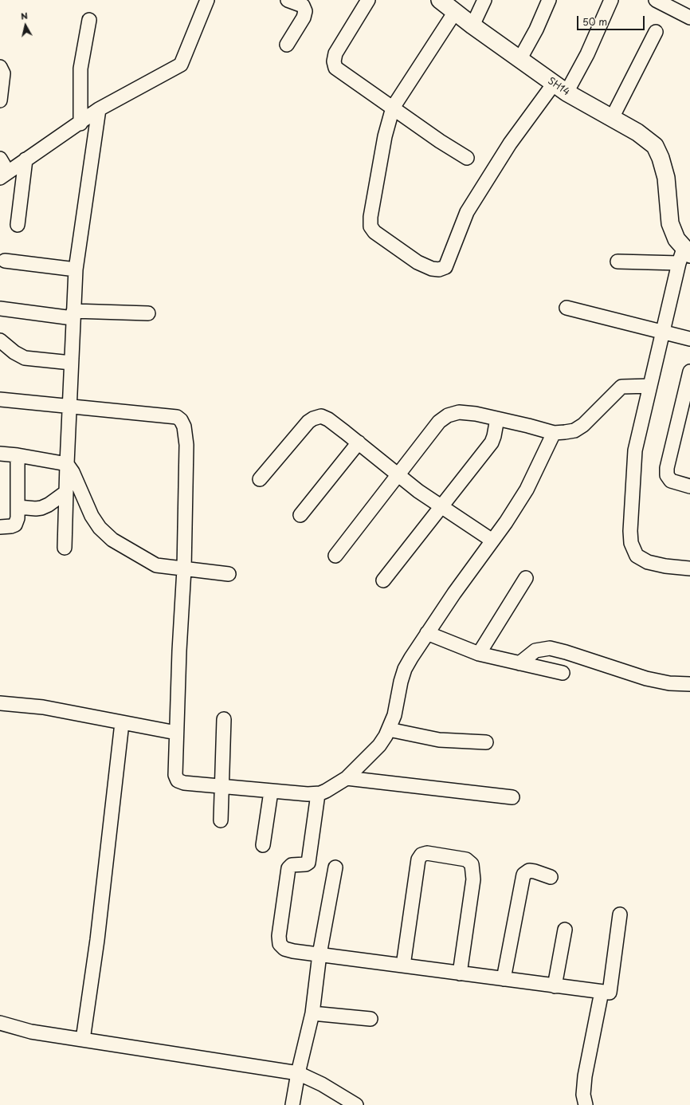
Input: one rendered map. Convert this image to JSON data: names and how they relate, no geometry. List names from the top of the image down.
{
  "streets": {
    "main road": ["SH14"]
  },
  "scale_bar": "50 m",
  "north": "top"
}
